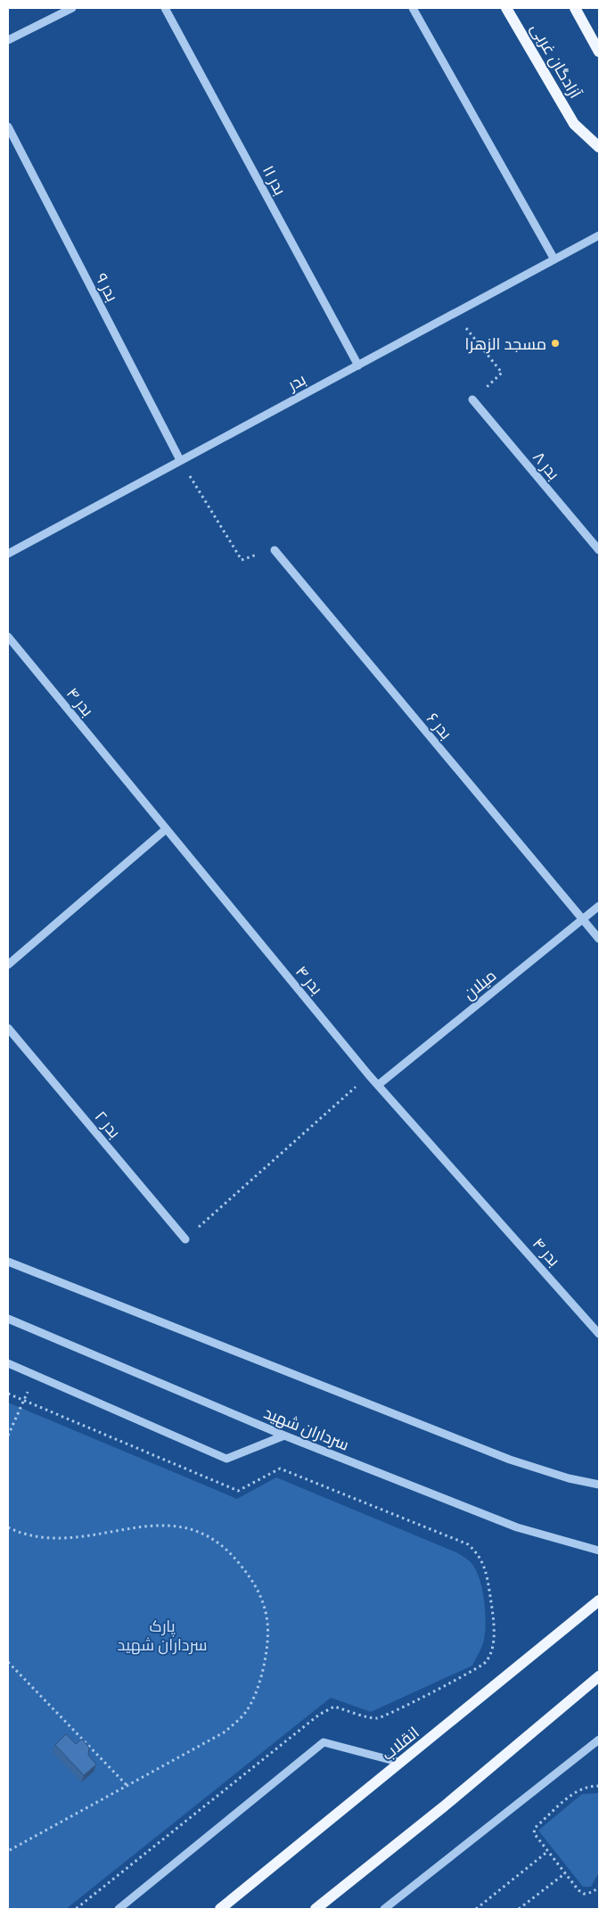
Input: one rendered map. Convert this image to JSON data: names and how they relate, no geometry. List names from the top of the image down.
{
  "streets": {
    "main road": ["آزادگان غربی", "انقلاب"],
    "street": [
      "بدر ۱۱",
      "بدر ۹",
      "بدر",
      "بدر ۸",
      "بدر ۴",
      "بدر ۶",
      "میلان",
      "بدر ۲",
      "سرداران شهید"
    ]
  },
  "crossings": [
    ["بدر ۱۱", "بدر"],
    ["بدر ۹", "بدر"],
    ["بدر ۴", "میلان"],
    ["بدر ۶", "میلان"]
  ],
  "parks": ["پارک سرداران شهید"],
  "places": ["مسجد الزهرا"]
}
